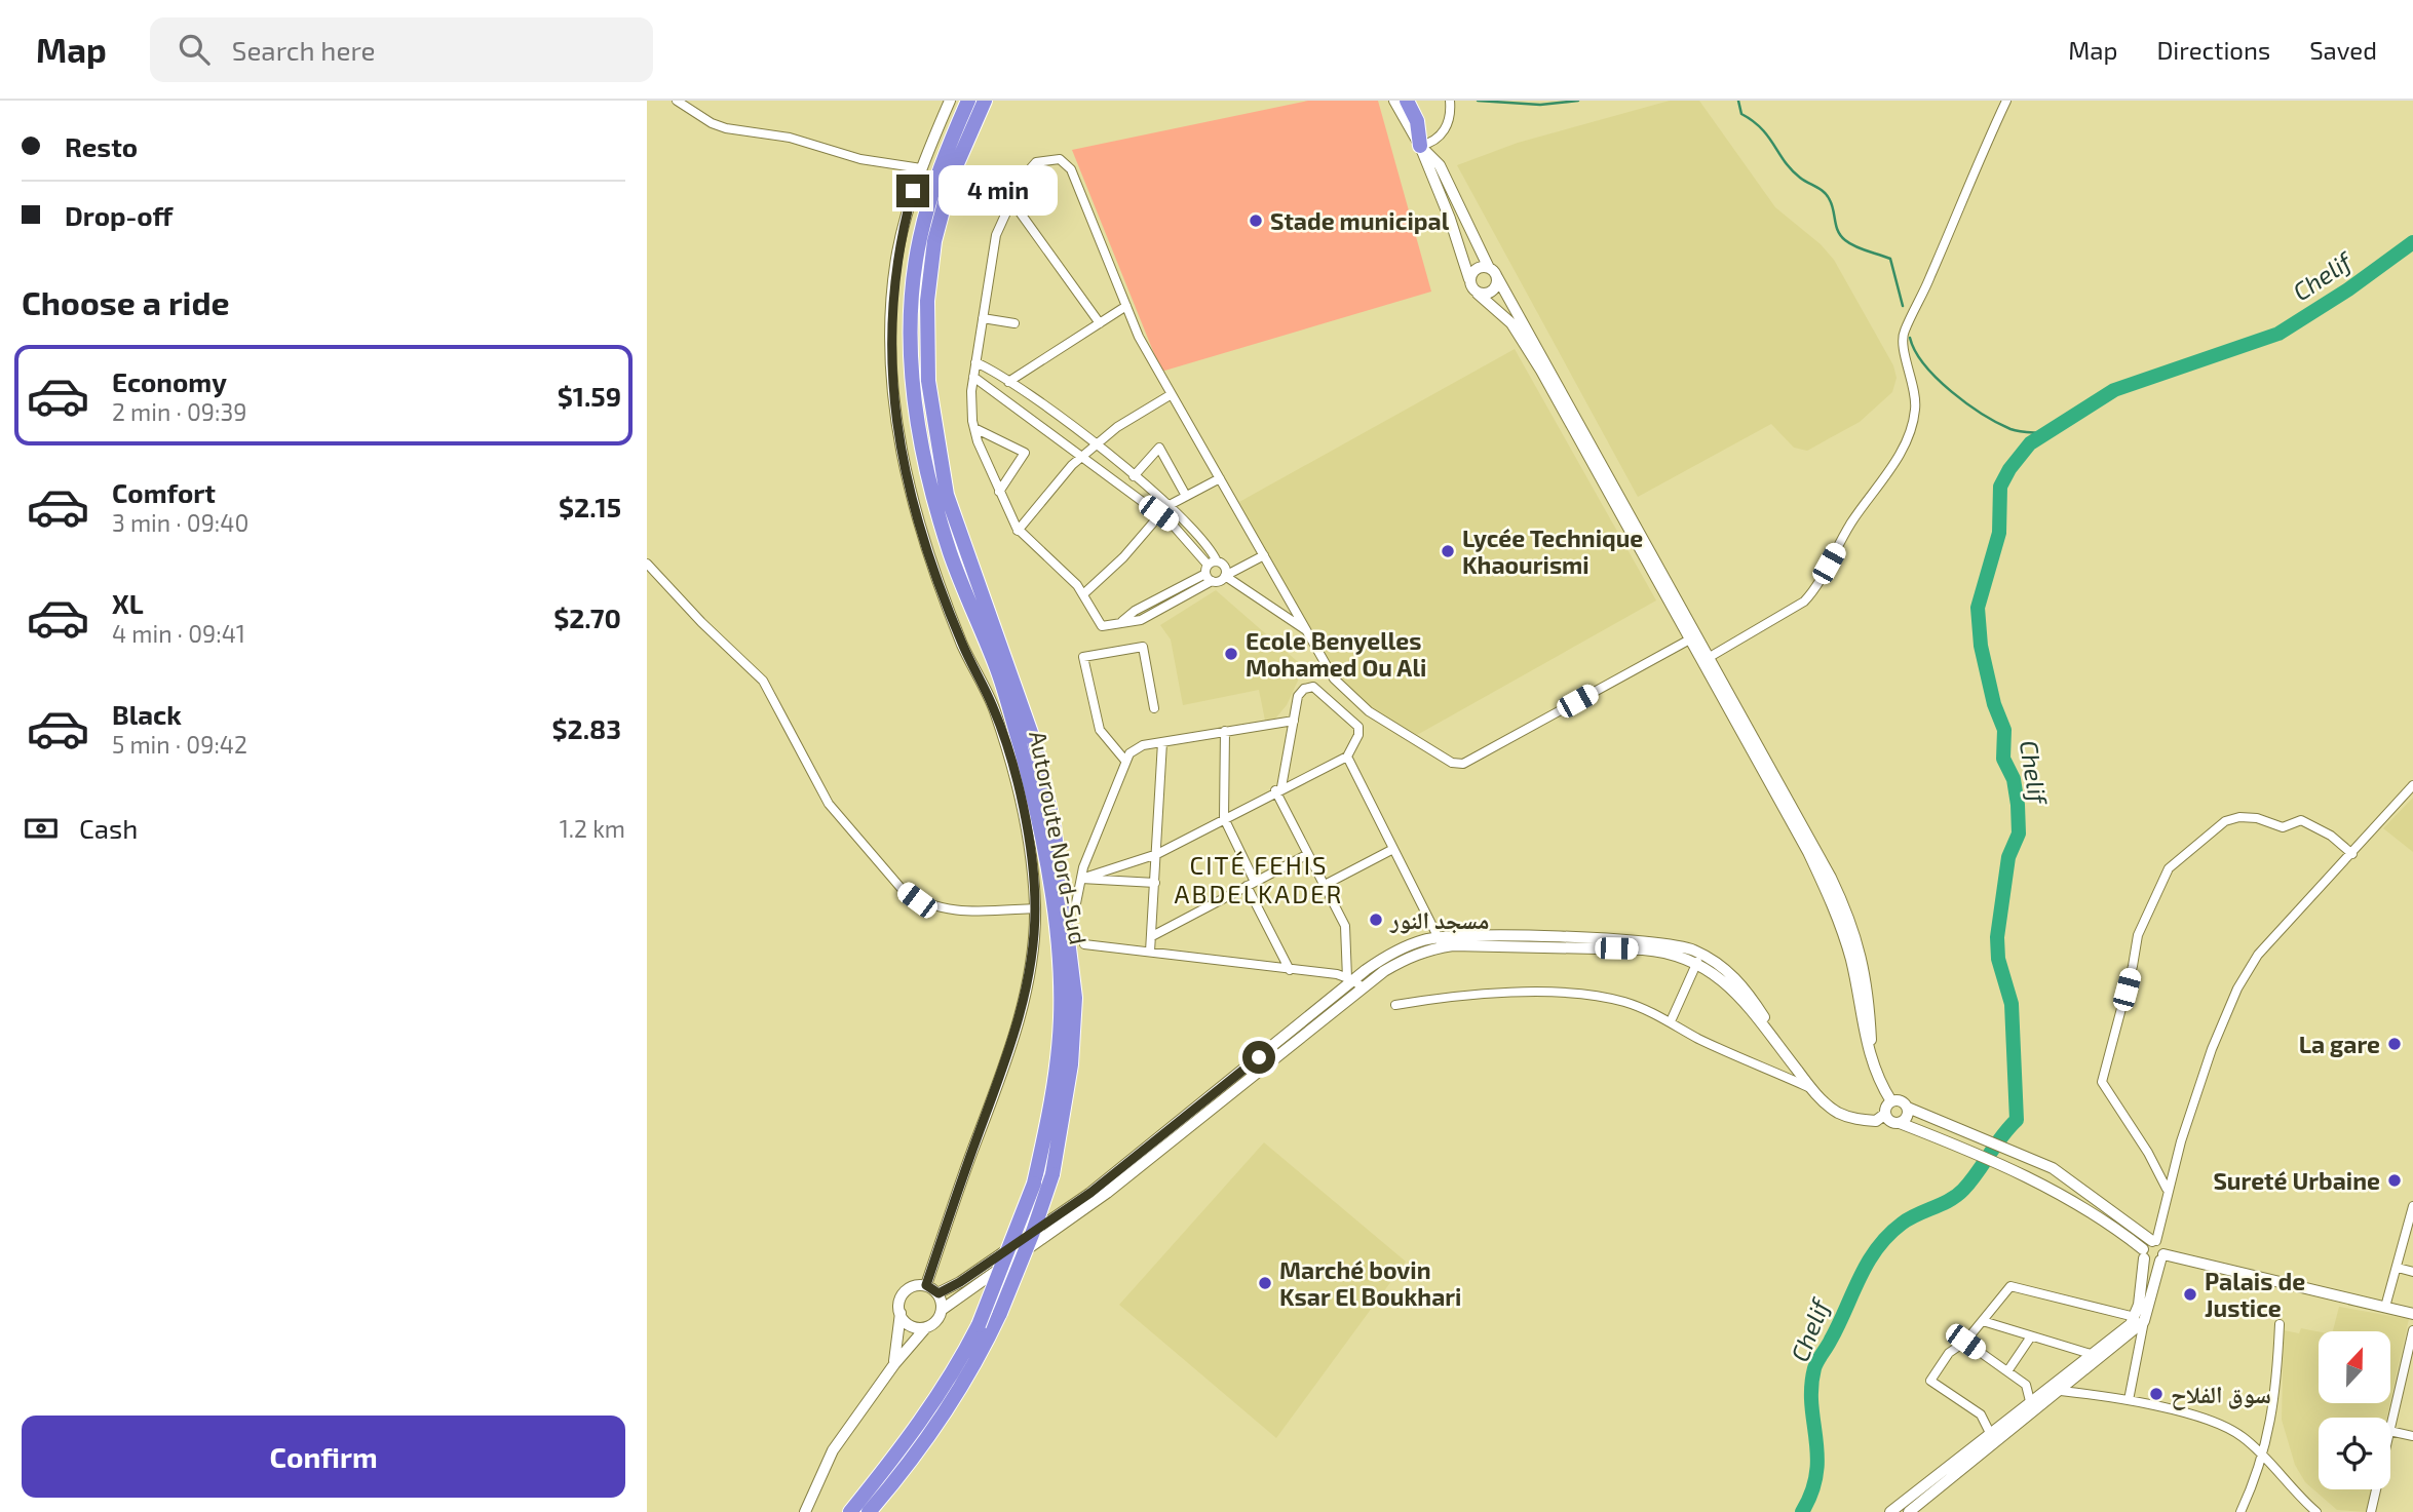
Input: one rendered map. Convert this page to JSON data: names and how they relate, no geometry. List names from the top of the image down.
{
  "streets": {
    "highway": ["Autoroute Nord-Sud"]
  },
  "districts": ["CITÉ FEHIS ABDELKADER"],
  "water": ["Chelif"],
  "places": [
    "Stade municipal",
    "Lycée Technique Khaourismi",
    "Ecole Benyelles Mohamed Ou Ali",
    "مسجد النور",
    "La gare",
    "Sureté Urbaine",
    "Marché bovin Ksar El Boukhari",
    "Palais de Justice",
    "سوق الفلاح"
  ],
  "north": "top",
  "page": {
    "header": "Map",
    "search": "Search here",
    "nav": ["Map", "Directions", "Saved"],
    "banner": ["Resto", "Drop-off"],
    "bubble": "4 min",
    "heading": "Choose a ride",
    "list": [
      {
        "name": "Economy",
        "note": "2 min · 09:39",
        "value": "$1.59"
      },
      {
        "name": "Comfort",
        "note": "3 min · 09:40",
        "value": "$2.15"
      },
      {
        "name": "XL",
        "note": "4 min · 09:41",
        "value": "$2.70"
      },
      {
        "name": "Black",
        "note": "5 min · 09:42",
        "value": "$2.83"
      }
    ],
    "pay": ["Cash", "1.2 km"],
    "buttons": "Confirm"
  }
}
